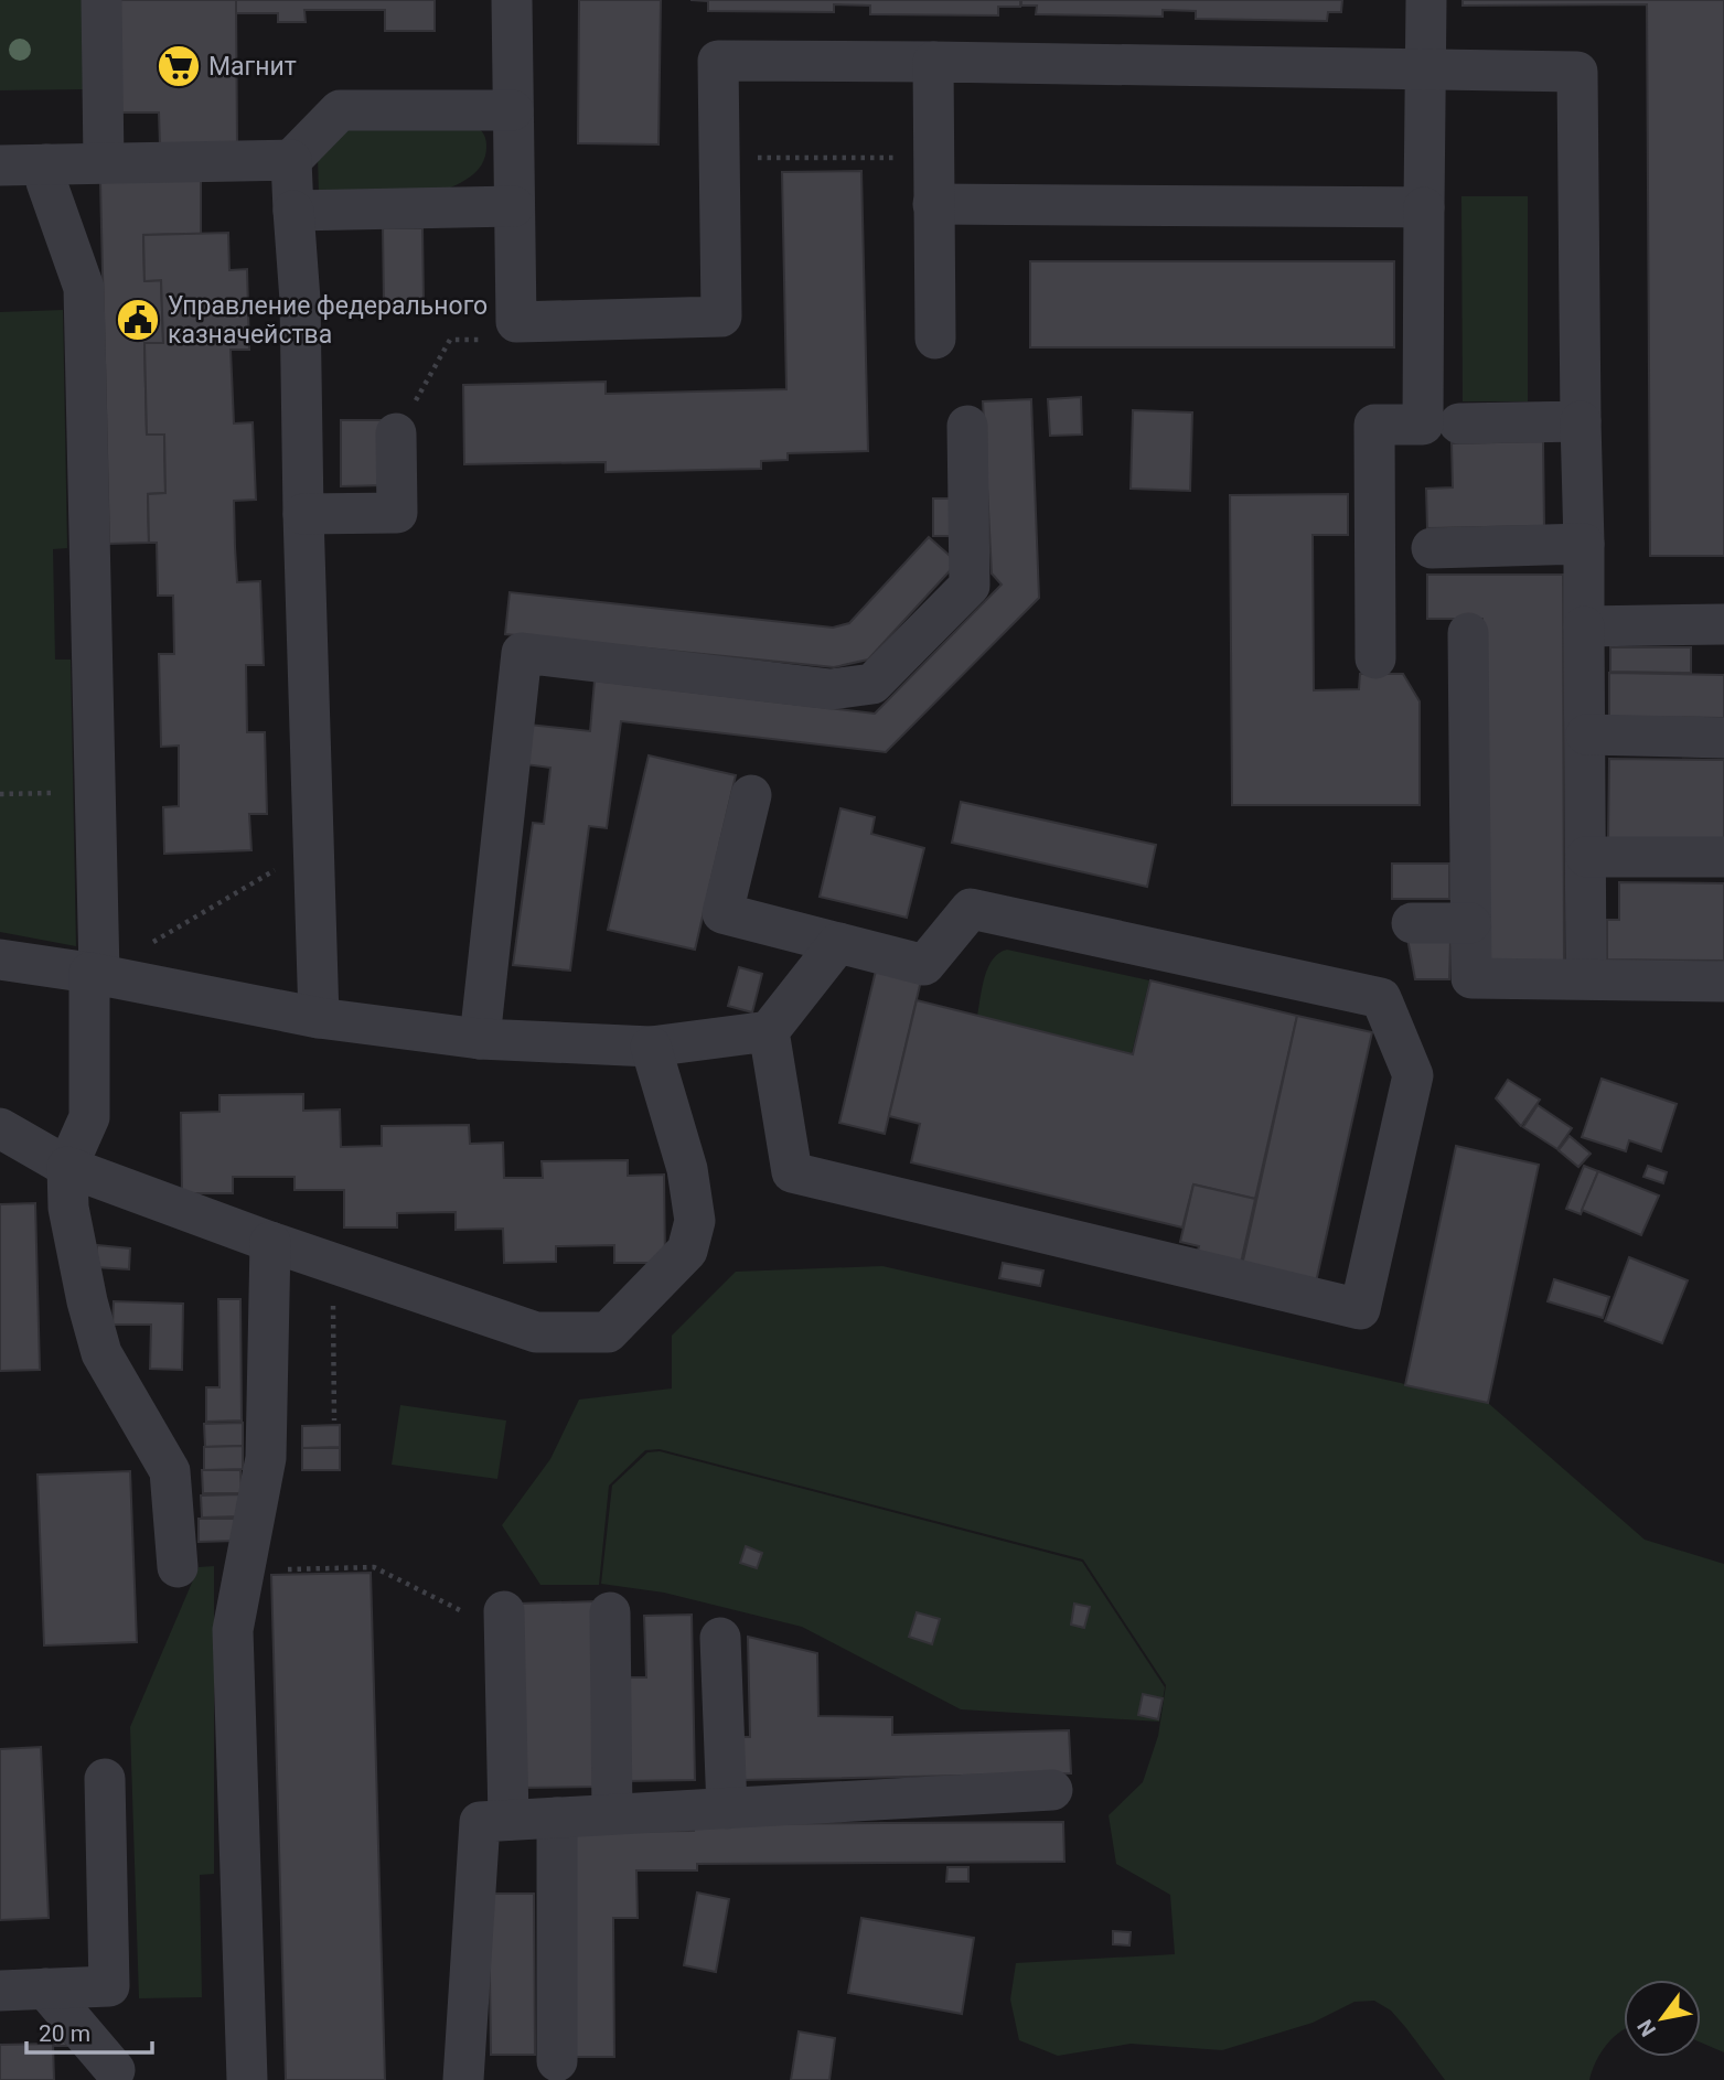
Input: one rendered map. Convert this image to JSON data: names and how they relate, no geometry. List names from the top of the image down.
{
  "places": {
    "supermarket": ["Магнит"],
    "public building": ["Управление федерального казначейства"]
  },
  "scale_bar": "20 m",
  "north": "bottom left"
}
